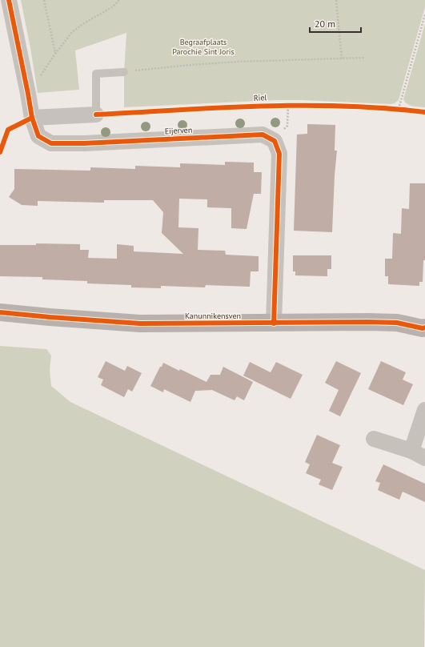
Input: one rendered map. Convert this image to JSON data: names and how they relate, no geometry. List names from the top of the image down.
{
  "streets": {
    "street": ["Eijerven", "Kanunnikensven"],
    "cycle path": ["Riel"]
  },
  "parks": ["Begraafplaats Parochie Sint Joris"],
  "scale_bar": "20 m"
}
